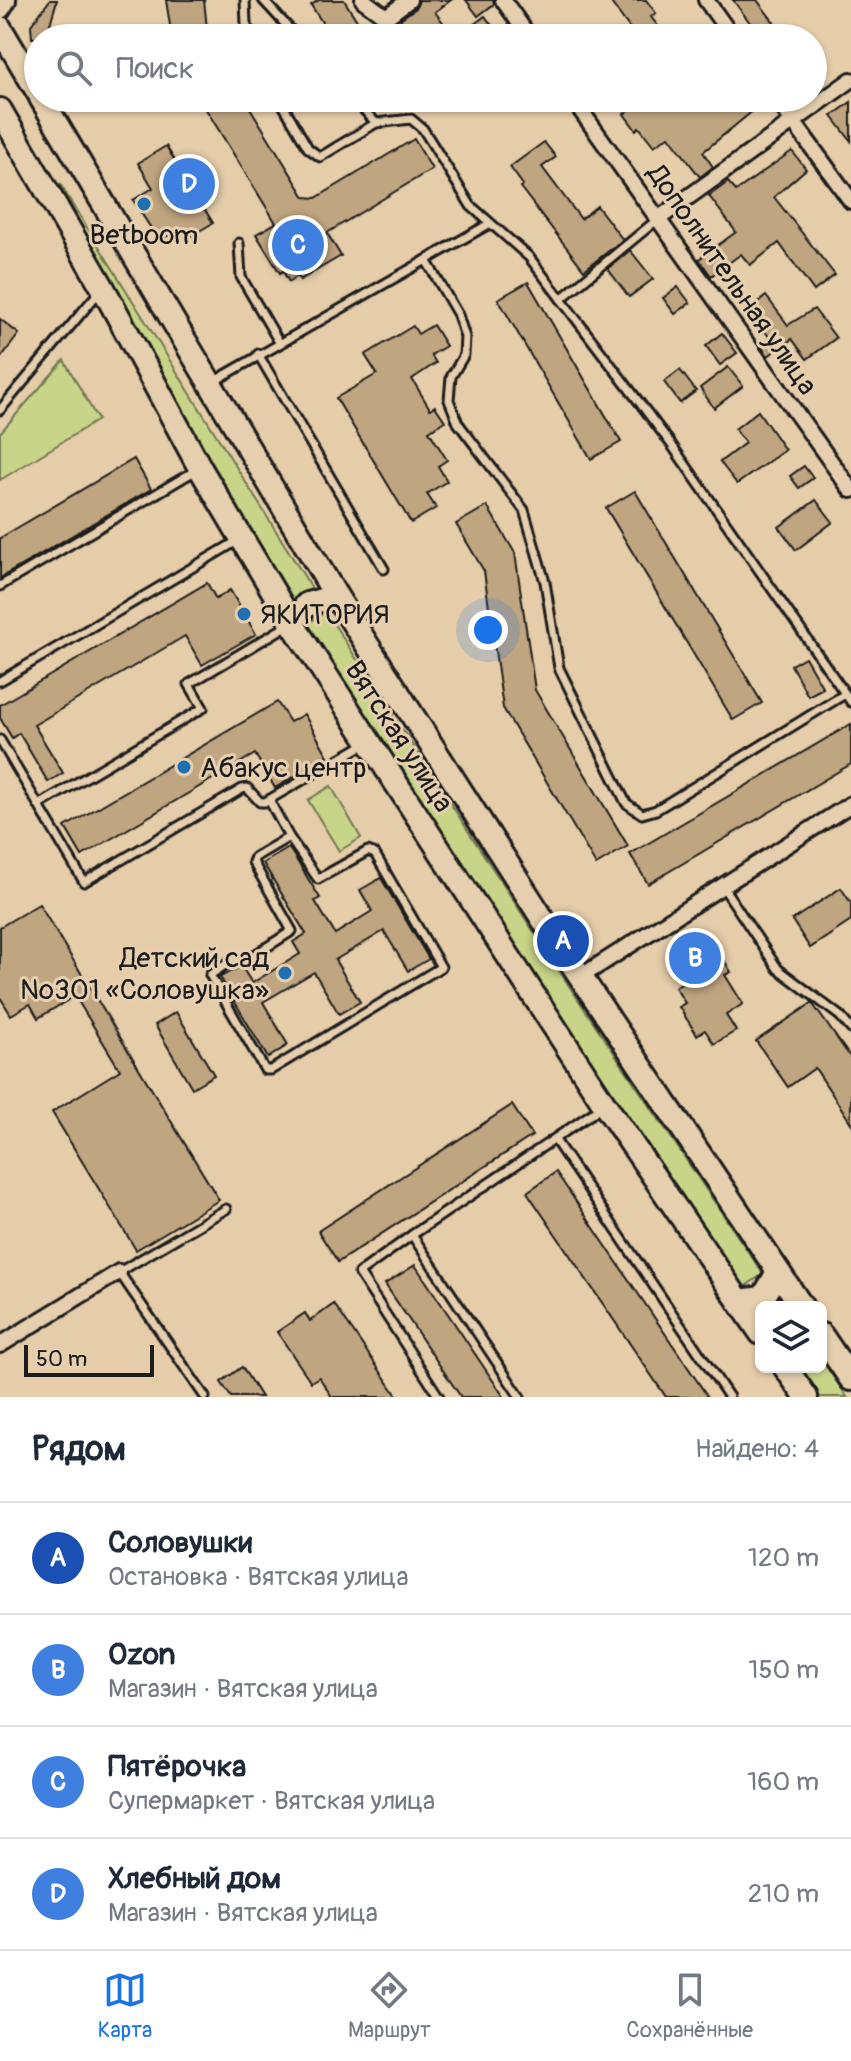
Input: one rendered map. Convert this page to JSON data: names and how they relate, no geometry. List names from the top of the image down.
{
  "streets": {
    "main road": ["Вятская улица"],
    "street": ["Дополнительная улица"]
  },
  "places": [
    "Betboom",
    "ЯКИТОРИЯ",
    "Абакус центр",
    "Детский сад №301 «Соловушка»"
  ],
  "scale_bar": "50 m",
  "page": {
    "search": "Поиск",
    "pins": [
      "D",
      "C",
      "A",
      "B"
    ],
    "scale": "50 m",
    "heading": ["Рядом", "Найдено: 4"],
    "list": [
      {
        "mark": "A",
        "name": "Соловушки",
        "note": "Остановка · Вятская улица",
        "value": "120 m"
      },
      {
        "mark": "B",
        "name": "Ozon",
        "note": "Магазин · Вятская улица",
        "value": "150 m"
      },
      {
        "mark": "C",
        "name": "Пятёрочка",
        "note": "Супермаркет · Вятская улица",
        "value": "160 m"
      },
      {
        "mark": "D",
        "name": "Хлебный дом",
        "note": "Магазин · Вятская улица",
        "value": "210 m"
      }
    ],
    "nav": ["Карта", "Маршрут", "Сохранённые"]
  }
}
